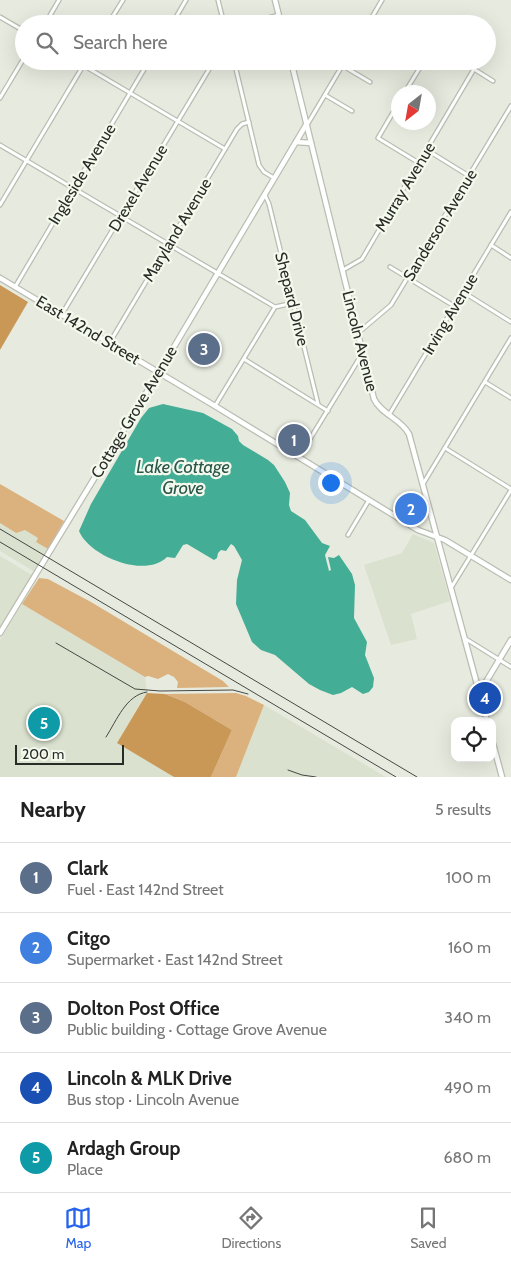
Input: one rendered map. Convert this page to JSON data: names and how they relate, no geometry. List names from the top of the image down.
{
  "streets": {
    "street": [
      "Ingleside Avenue",
      "Murray Avenue",
      "Drexel Avenue",
      "Sanderson Avenue",
      "Maryland Avenue",
      "Shepard Drive",
      "Irving Avenue",
      "East 142nd Street",
      "Lincoln Avenue",
      "Cottage Grove Avenue"
    ]
  },
  "crossings": [
    ["Ingleside Avenue", "East 142nd Street"],
    ["Murray Avenue", "Lincoln Avenue"],
    ["Drexel Avenue", "East 142nd Street"],
    ["Sanderson Avenue", "Lincoln Avenue"],
    ["Maryland Avenue", "East 142nd Street"],
    ["Shepard Drive", "Cottage Grove Avenue"],
    ["Irving Avenue", "Lincoln Avenue"],
    ["East 142nd Street", "Lincoln Avenue"],
    ["East 142nd Street", "Cottage Grove Avenue"],
    ["Lincoln Avenue", "Cottage Grove Avenue"]
  ],
  "water": ["Lake Cottage Grove"],
  "scale_bar": "200 m",
  "north": "bottom left",
  "page": {
    "search": "Search here",
    "pins": [
      "3",
      "1",
      "2",
      "4",
      "5"
    ],
    "scale": "200 m",
    "heading": ["Nearby", "5 results"],
    "list": [
      {
        "mark": "1",
        "name": "Clark",
        "note": "Fuel · East 142nd Street",
        "value": "100 m"
      },
      {
        "mark": "2",
        "name": "Citgo",
        "note": "Supermarket · East 142nd Street",
        "value": "160 m"
      },
      {
        "mark": "3",
        "name": "Dolton Post Office",
        "note": "Public building · Cottage Grove Avenue",
        "value": "340 m"
      },
      {
        "mark": "4",
        "name": "Lincoln & MLK Drive",
        "note": "Bus stop · Lincoln Avenue",
        "value": "490 m"
      },
      {
        "mark": "5",
        "name": "Ardagh Group",
        "note": "Place",
        "value": "680 m"
      }
    ],
    "nav": ["Map", "Directions", "Saved"]
  }
}
